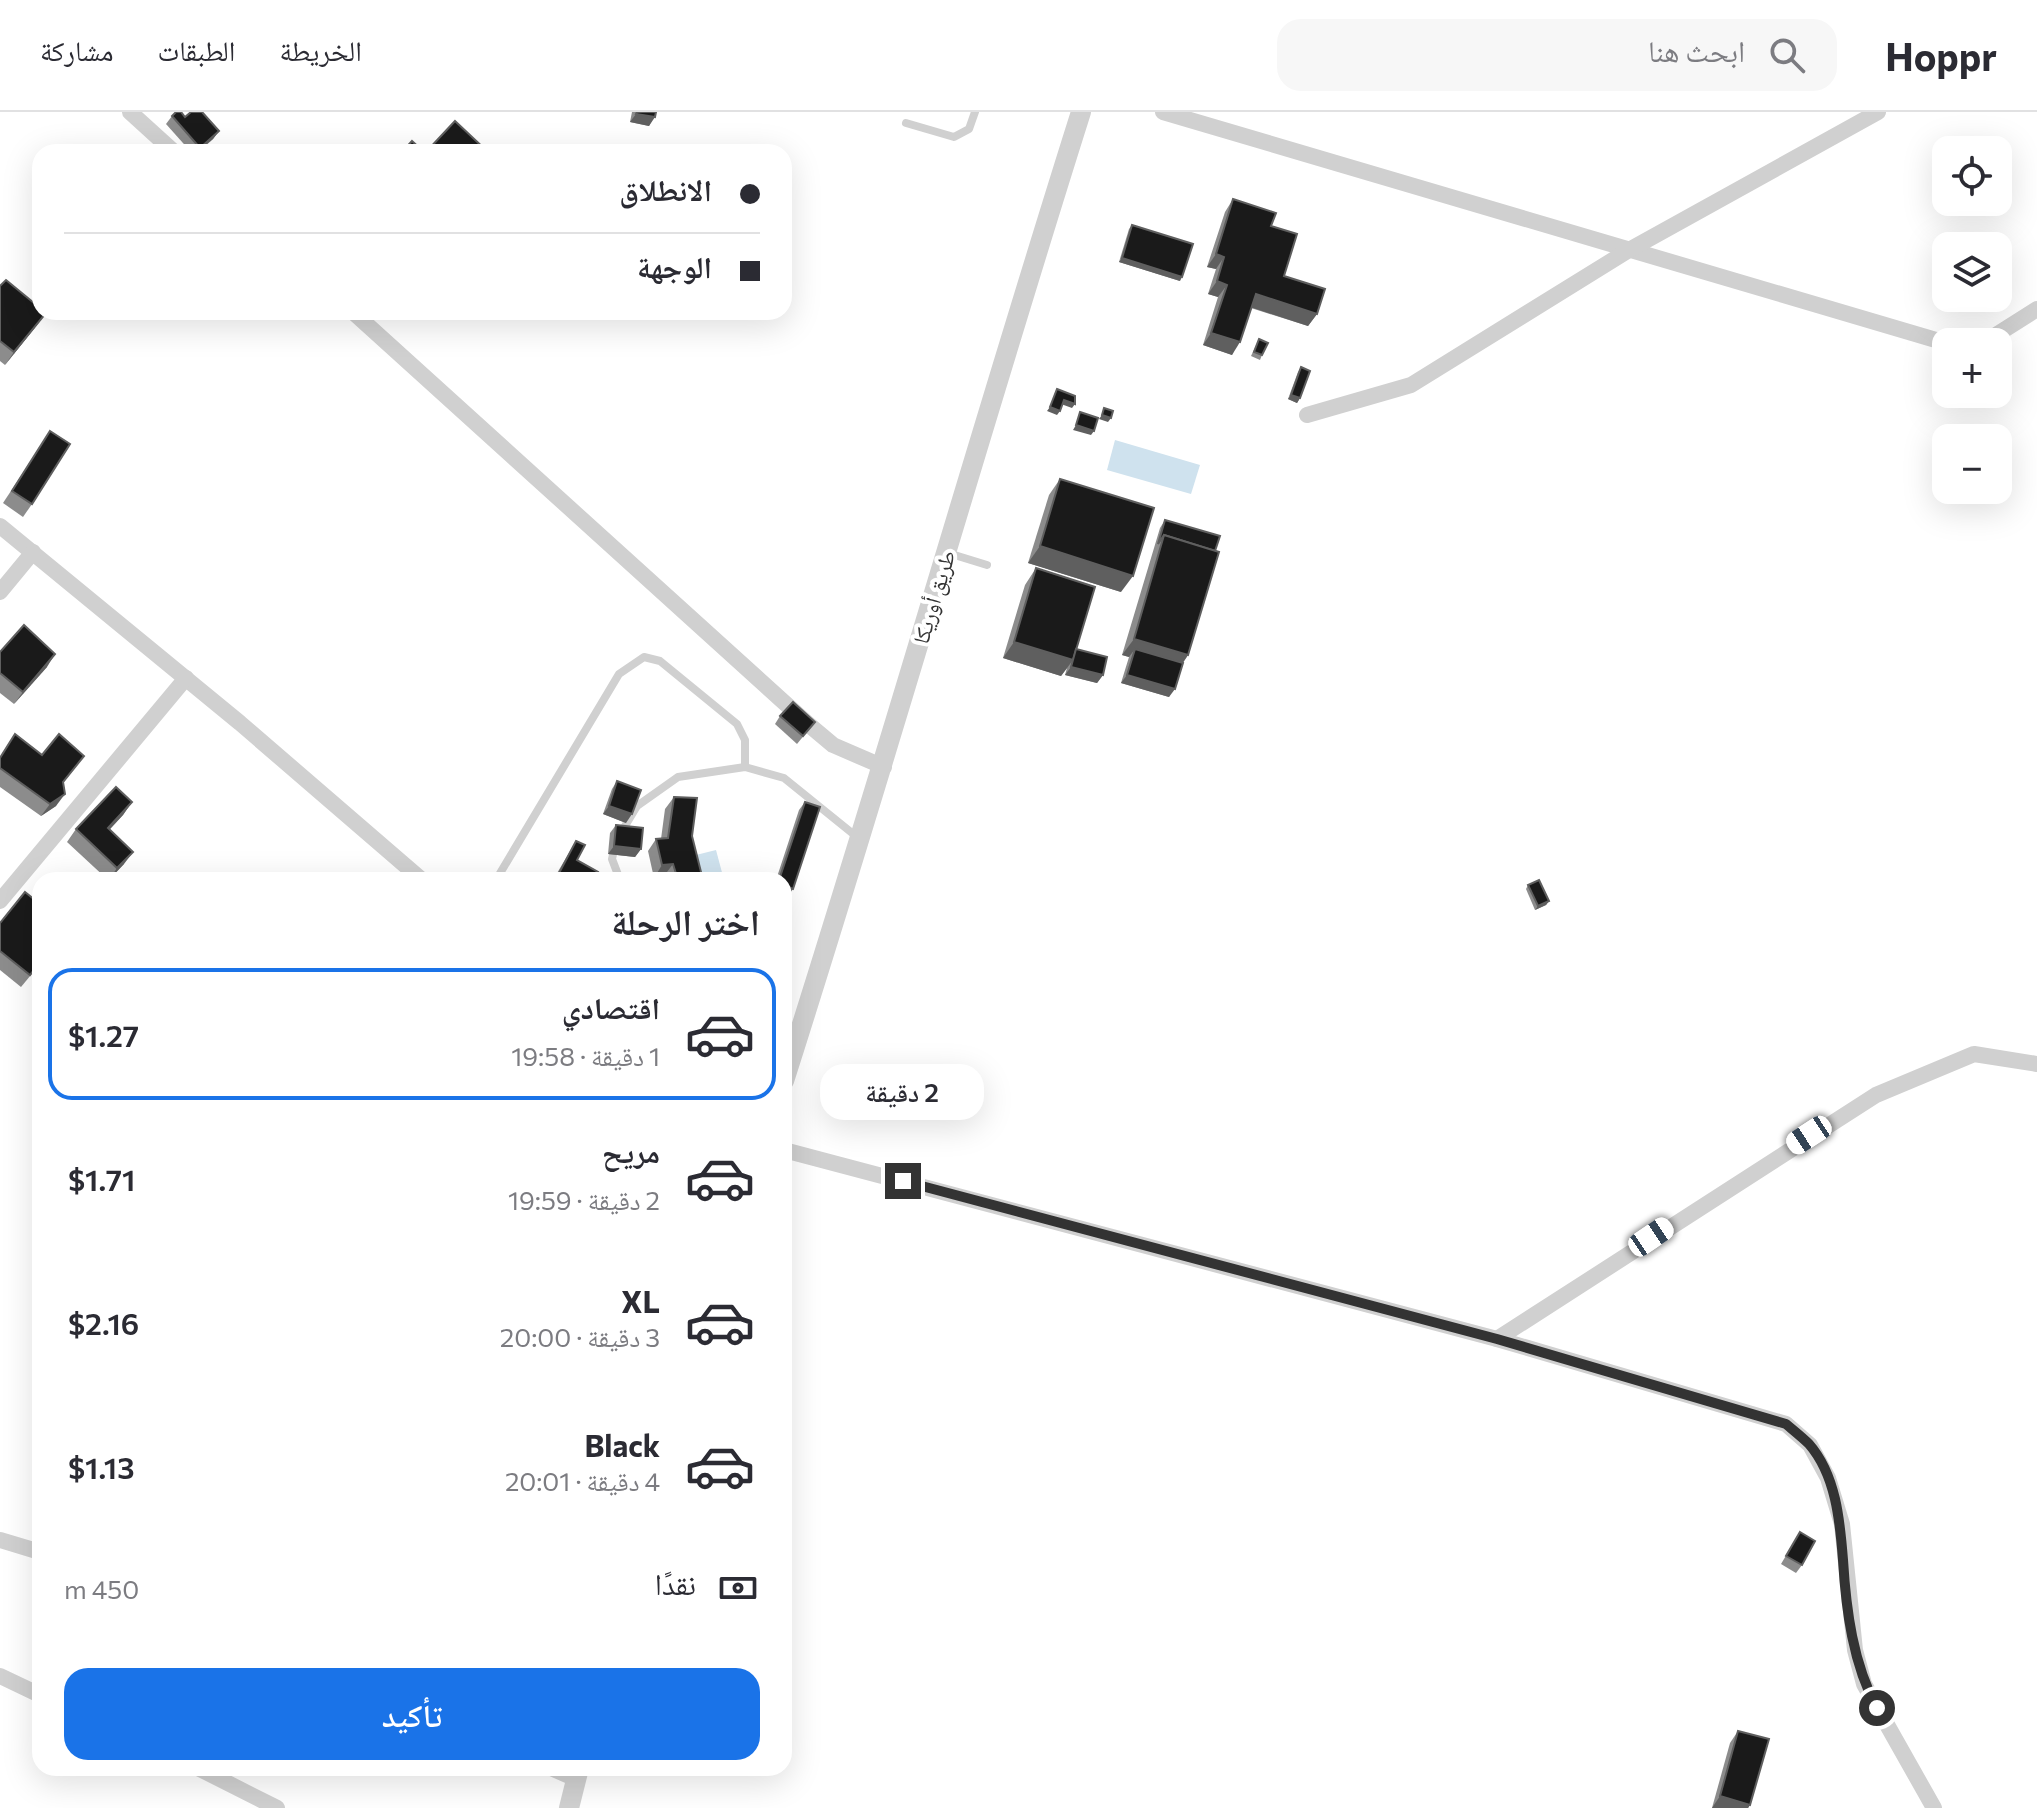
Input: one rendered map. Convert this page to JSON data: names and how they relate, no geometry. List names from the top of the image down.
{
  "streets": {
    "street": ["طريق أوريكا"]
  },
  "page": {
    "header": "Hoppr",
    "search": "ابحث هنا",
    "nav": ["الخريطة", "الطبقات", "مشاركة"],
    "map_buttons": ["+", "−"],
    "banner": ["الانطلاق", "الوجهة"],
    "heading": "اختر الرحلة",
    "list": [
      {
        "name": "اقتصادي",
        "note": "1 دقيقة · 19:58",
        "value": "$1.27"
      },
      {
        "name": "مريح",
        "note": "2 دقيقة · 19:59",
        "value": "$1.71"
      },
      {
        "name": "XL",
        "note": "3 دقيقة · 20:00",
        "value": "$2.16"
      },
      {
        "name": "Black",
        "note": "4 دقيقة · 20:01",
        "value": "$1.13"
      }
    ],
    "bubble": "2 دقيقة",
    "pay": ["نقدًا", "450 m"],
    "buttons": "تأكيد"
  }
}
